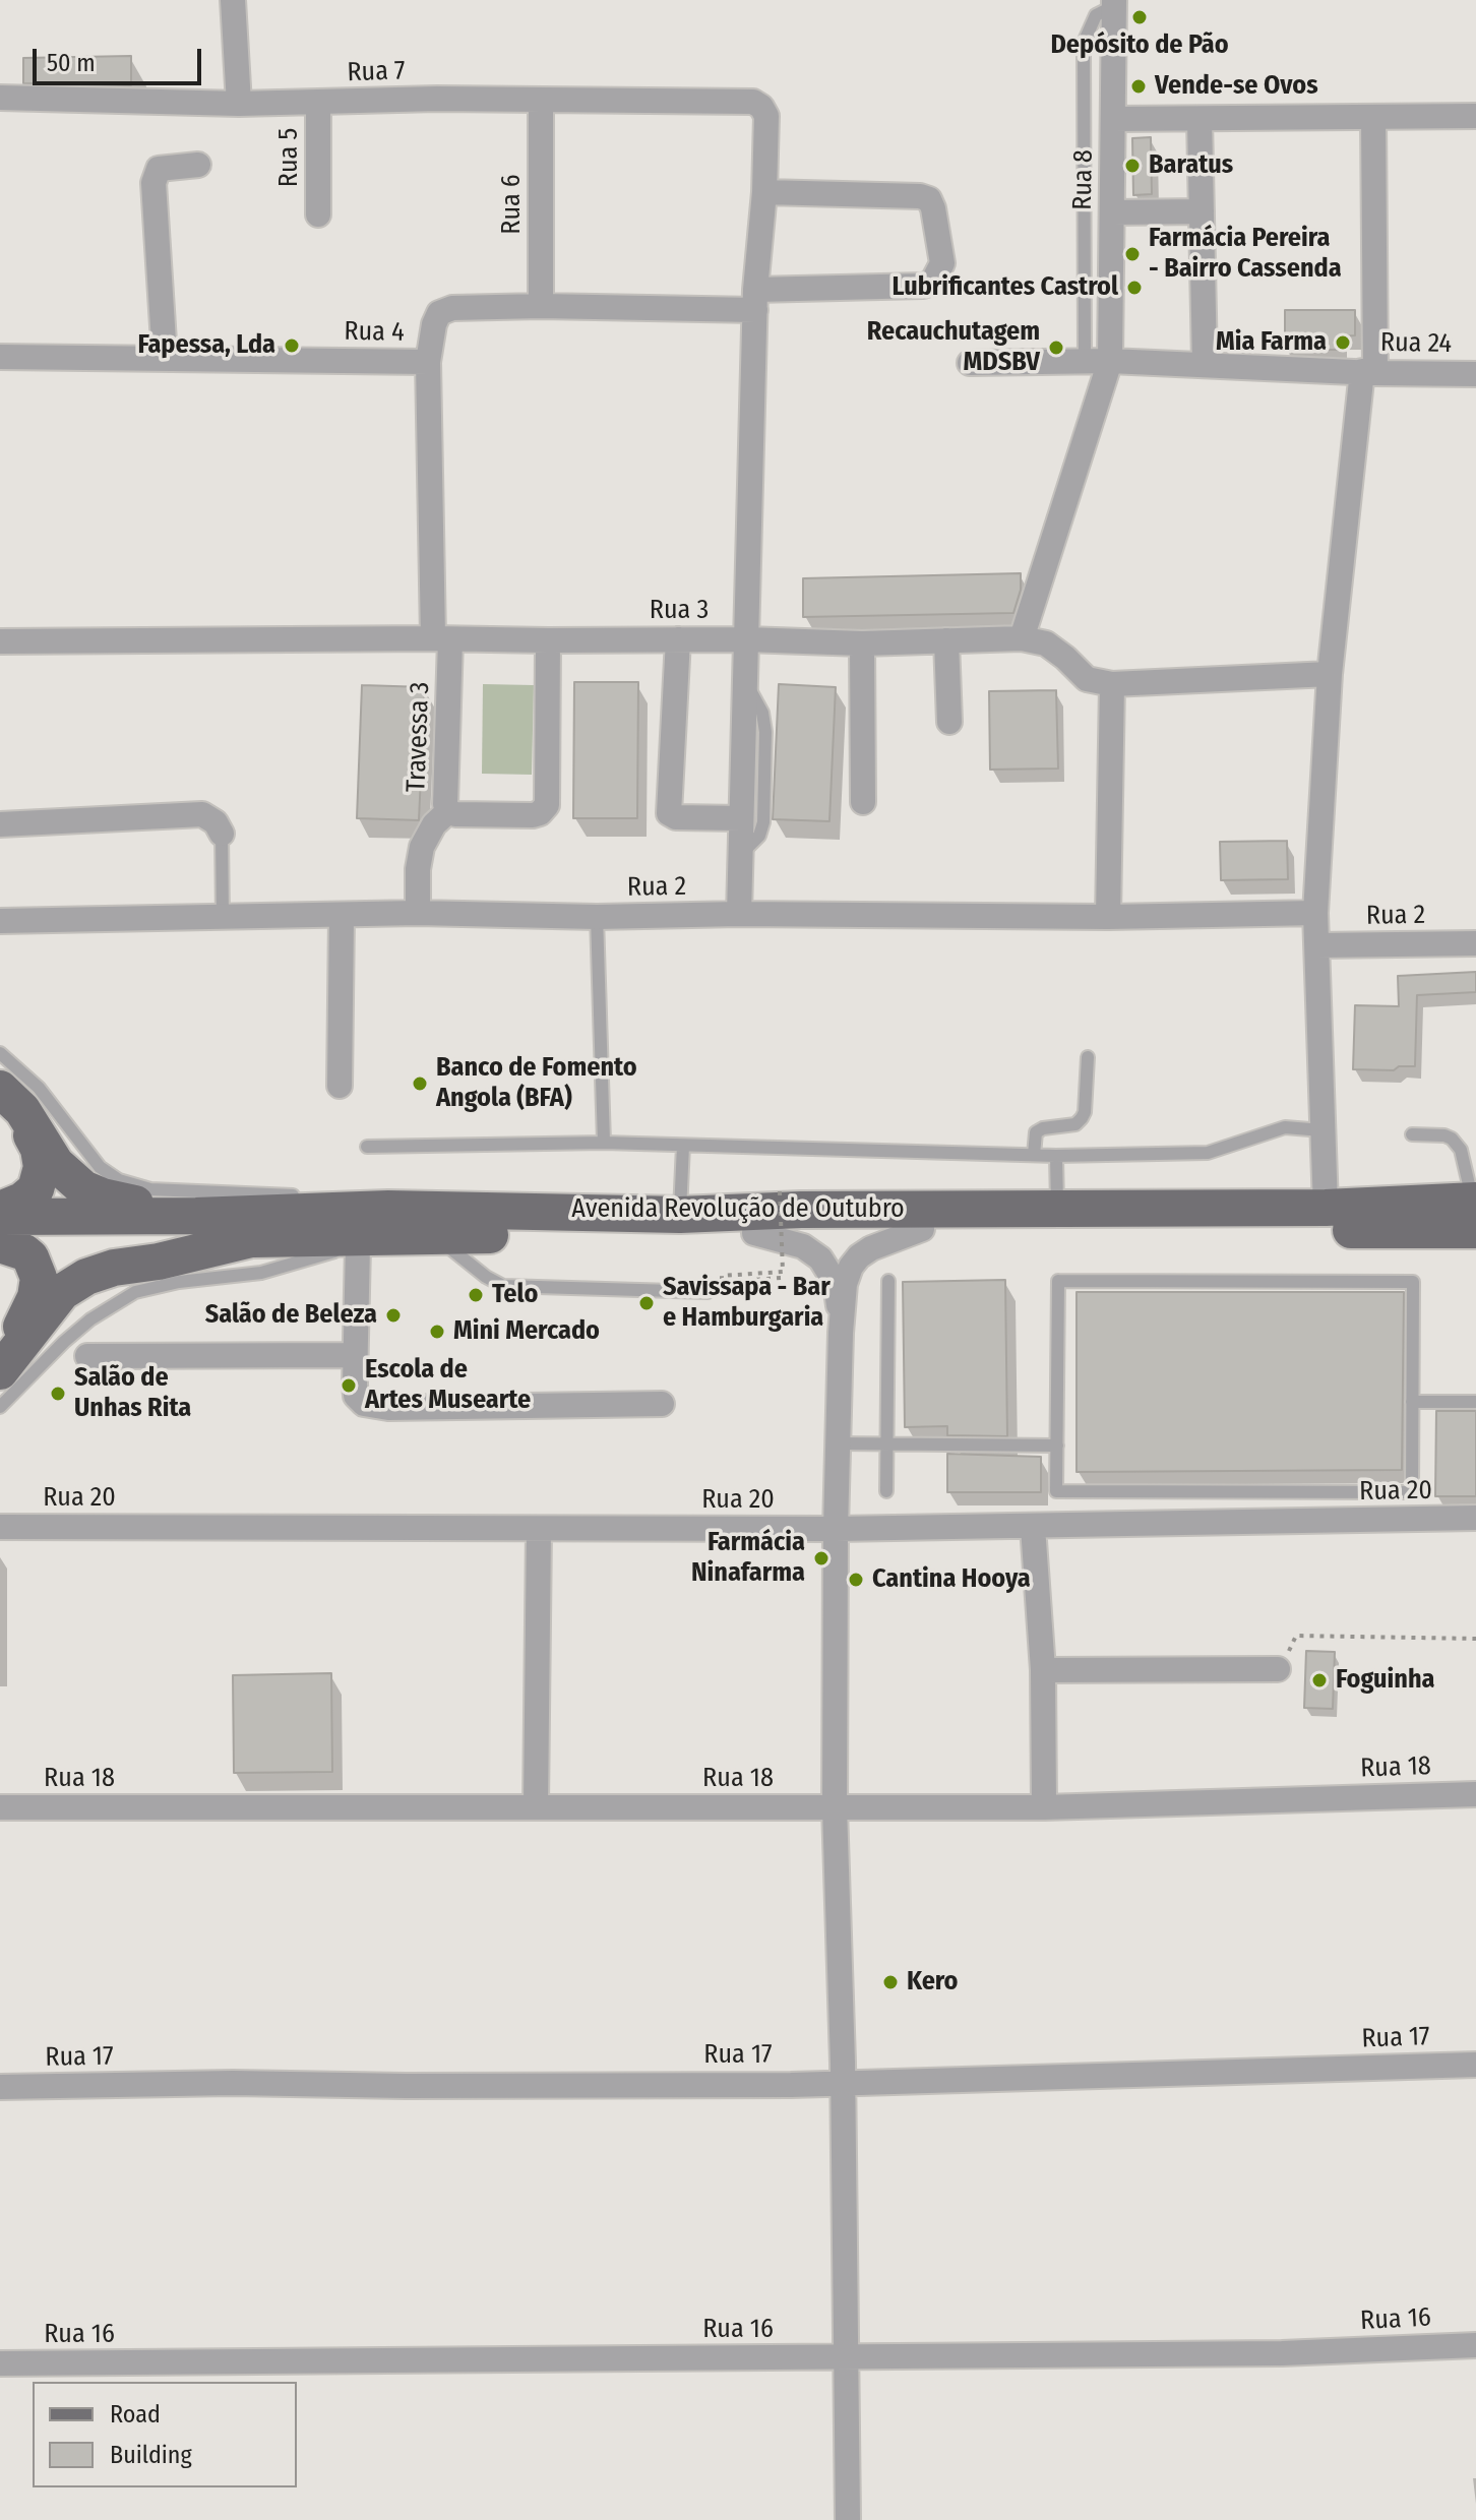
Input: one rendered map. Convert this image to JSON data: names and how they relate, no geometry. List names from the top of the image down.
{
  "streets": {
    "main road": ["Avenida Revolução de Outubro"],
    "street": [
      "Rua 7",
      "Rua 5",
      "Rua 8",
      "Rua 6",
      "Rua 4",
      "Rua 24",
      "Rua 3",
      "Travessa 3",
      "Rua 2",
      "Rua 20",
      "Rua 18",
      "Rua 17",
      "Rua 16"
    ]
  },
  "crossings": [
    ["Rua 7", "Rua 5"],
    ["Rua 7", "Rua 6"],
    ["Rua 7", "Rua 4"],
    ["Rua 8", "Rua 24"],
    ["Rua 8", "Rua 3"],
    ["Rua 6", "Rua 4"],
    ["Rua 4", "Travessa 3"],
    ["Rua 3", "Travessa 3"]
  ],
  "places": [
    "Depósito de Pão",
    "Vende-se Ovos",
    "Baratus",
    "Farmácia Pereira - Bairro Cassenda",
    "Lubrificantes Castrol",
    "Mia Farma",
    "Fapessa, Lda",
    "Recauchutagem MDSBV",
    "Banco de Fomento Angola (BFA)",
    "Telo",
    "Savissapa - Bar e Hamburgaria",
    "Salão de Beleza",
    "Mini Mercado",
    "Escola de Artes Musearte",
    "Salão de Unhas Rita",
    "Farmácia Ninafarma",
    "Cantina Hooya",
    "Foguinha",
    "Kero"
  ],
  "legend": ["Road", "Building"],
  "scale_bar": "50 m"
}
